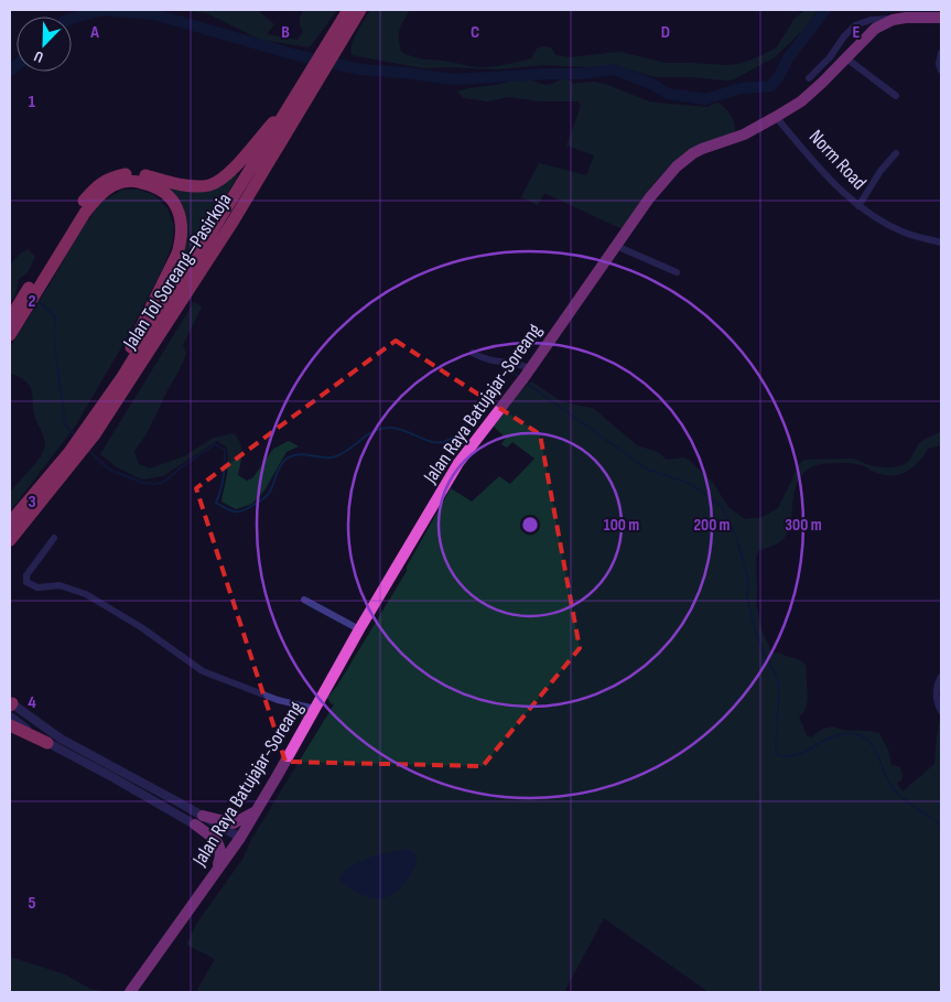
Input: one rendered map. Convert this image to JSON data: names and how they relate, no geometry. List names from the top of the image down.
{
  "streets": {
    "highway": ["Jalan Tol Soreang–Pasirkoja", "Jalan Raya Batujajar-Soreang"],
    "street": ["Norm Road"]
  },
  "crossings": [
    ["Norm Road", "Jalan Raya Batujajar-Soreang"]
  ],
  "north": "bottom left",
  "grid": {
    "columns": [
      "A",
      "B",
      "C",
      "D",
      "E"
    ],
    "rows": [
      "1",
      "2",
      "3",
      "4",
      "5"
    ]
  },
  "rings": ["100 m", "200 m", "300 m"]
}
